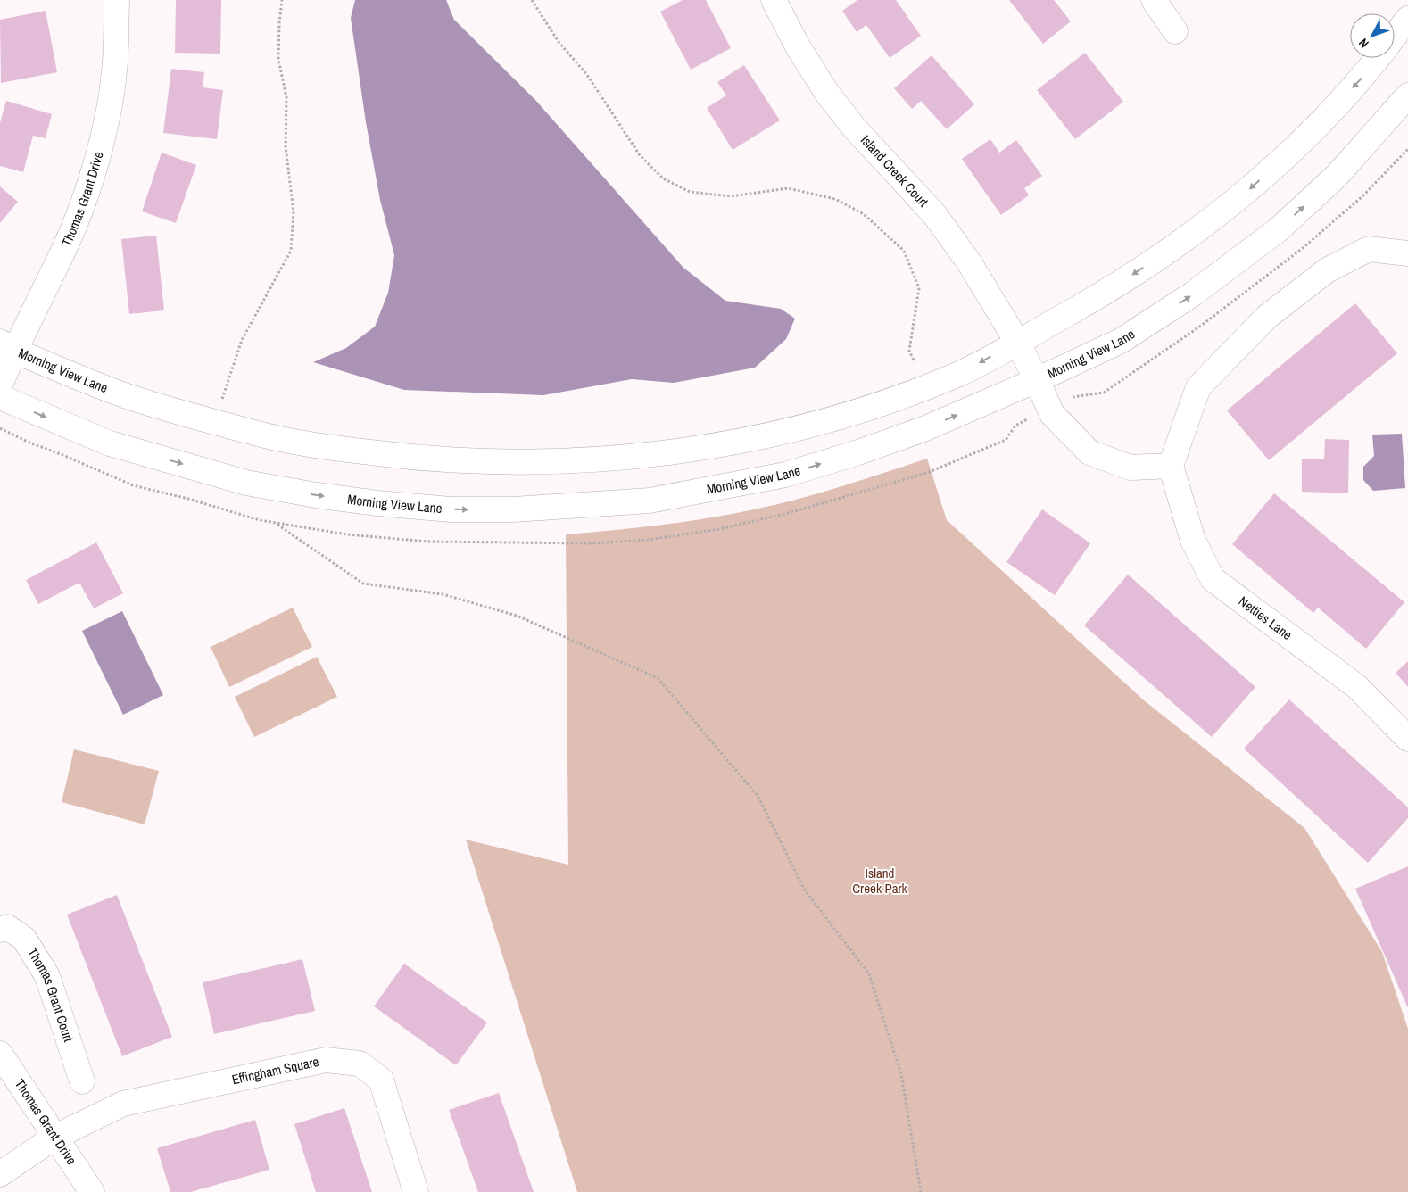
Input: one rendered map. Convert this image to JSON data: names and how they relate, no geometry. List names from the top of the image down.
{
  "streets": {
    "street": [
      "Island Creek Court",
      "Thomas Grant Drive",
      "Morning View Lane",
      "Netties Lane",
      "Thomas Grant Court",
      "Effingham Square"
    ]
  },
  "crossings": [
    ["Island Creek Court", "Morning View Lane"],
    ["Thomas Grant Drive", "Morning View Lane"],
    ["Thomas Grant Drive", "Effingham Square"]
  ],
  "parks": ["Island Creek Park"],
  "north": "bottom left"
}
